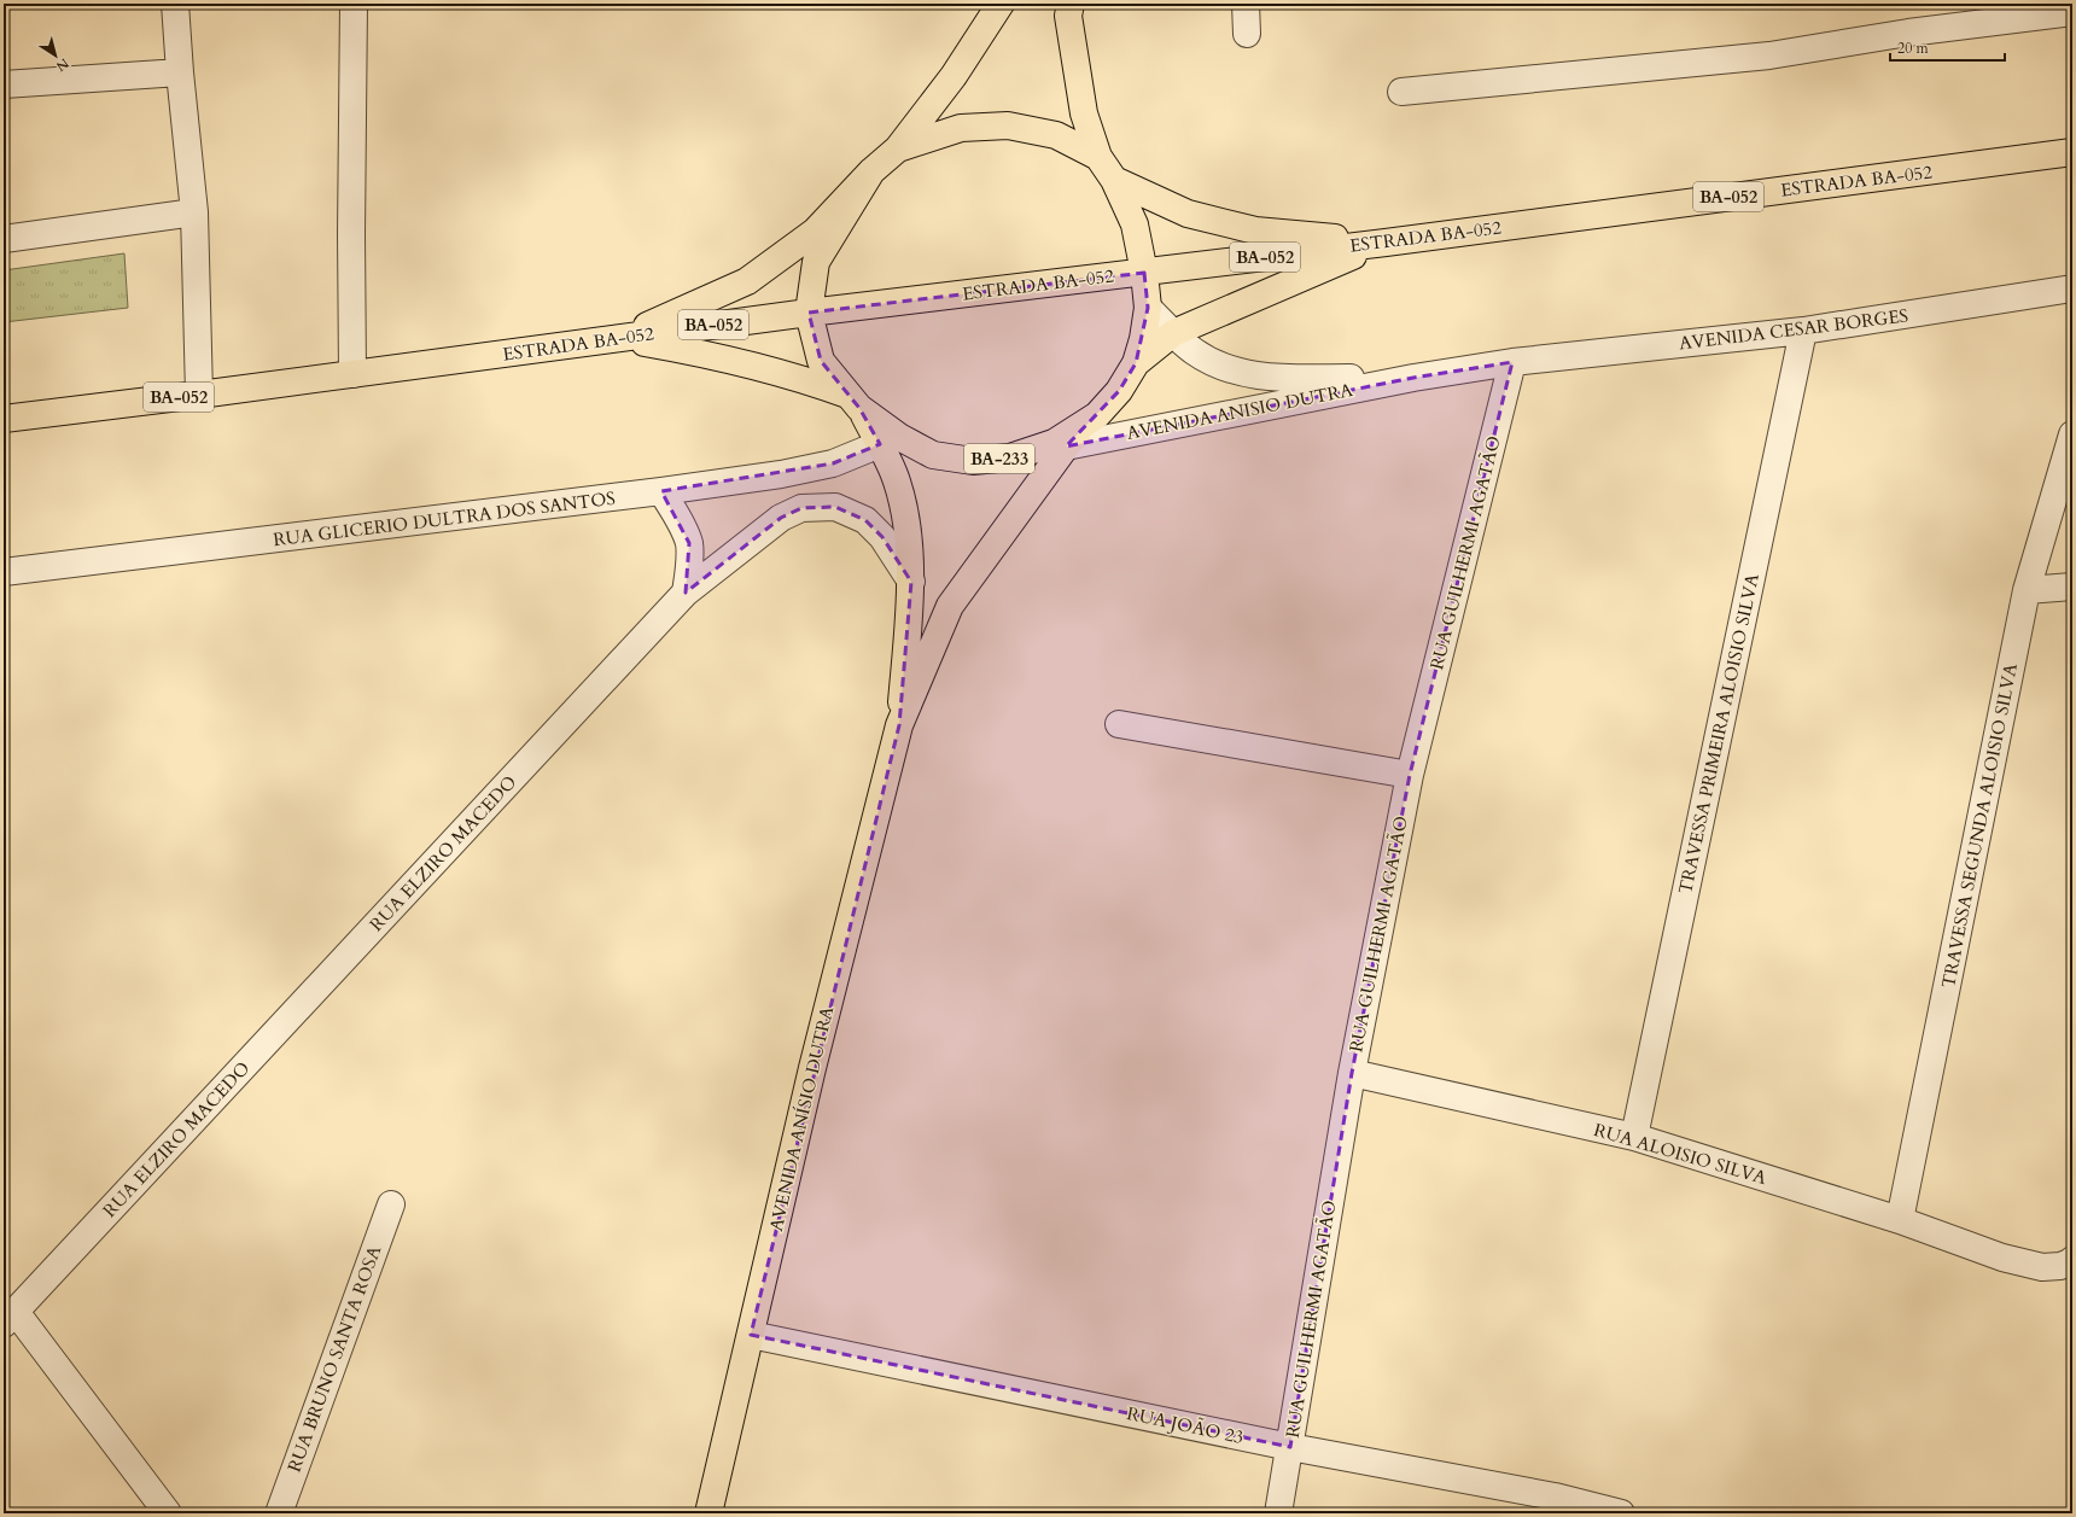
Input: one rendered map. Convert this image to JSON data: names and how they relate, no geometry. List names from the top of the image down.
{
  "streets": {
    "main road": [
      "ESTRADA BA-052",
      "BA-052",
      "BA-233",
      "AVENIDA ANÍSIO DUTRA"
    ],
    "street": [
      "AVENIDA CESAR BORGES",
      "AVENIDA ANISIO DUTRA",
      "RUA GLICERIO DULTRA DOS SANTOS",
      "RUA GUILHERMI AGATÃO",
      "TRAVESSA PRIMEIRA ALOISIO SILVA",
      "TRAVESSA SEGUNDA ALOISIO SILVA",
      "RUA ELZIRO MACEDO",
      "RUA ALOISIO SILVA",
      "RUA BRUNO SANTA ROSA",
      "RUA JOÃO 23"
    ]
  },
  "crossings": [
    ["ESTRADA BA-052", "BA-233"],
    ["AVENIDA CESAR BORGES", "AVENIDA ANISIO DUTRA"],
    ["AVENIDA CESAR BORGES", "RUA GUILHERMI AGATÃO"],
    ["AVENIDA CESAR BORGES", "TRAVESSA PRIMEIRA ALOISIO SILVA"],
    ["AVENIDA ANISIO DUTRA", "BA-233"],
    ["AVENIDA ANISIO DUTRA", "RUA GUILHERMI AGATÃO"],
    ["RUA GUILHERMI AGATÃO", "RUA ALOISIO SILVA"],
    ["RUA GUILHERMI AGATÃO", "RUA JOÃO 23"],
    ["TRAVESSA PRIMEIRA ALOISIO SILVA", "RUA ALOISIO SILVA"],
    ["TRAVESSA SEGUNDA ALOISIO SILVA", "RUA ALOISIO SILVA"],
    ["AVENIDA ANÍSIO DUTRA", "RUA JOÃO 23"]
  ],
  "scale_bar": "20 m",
  "north": "bottom right"
}
